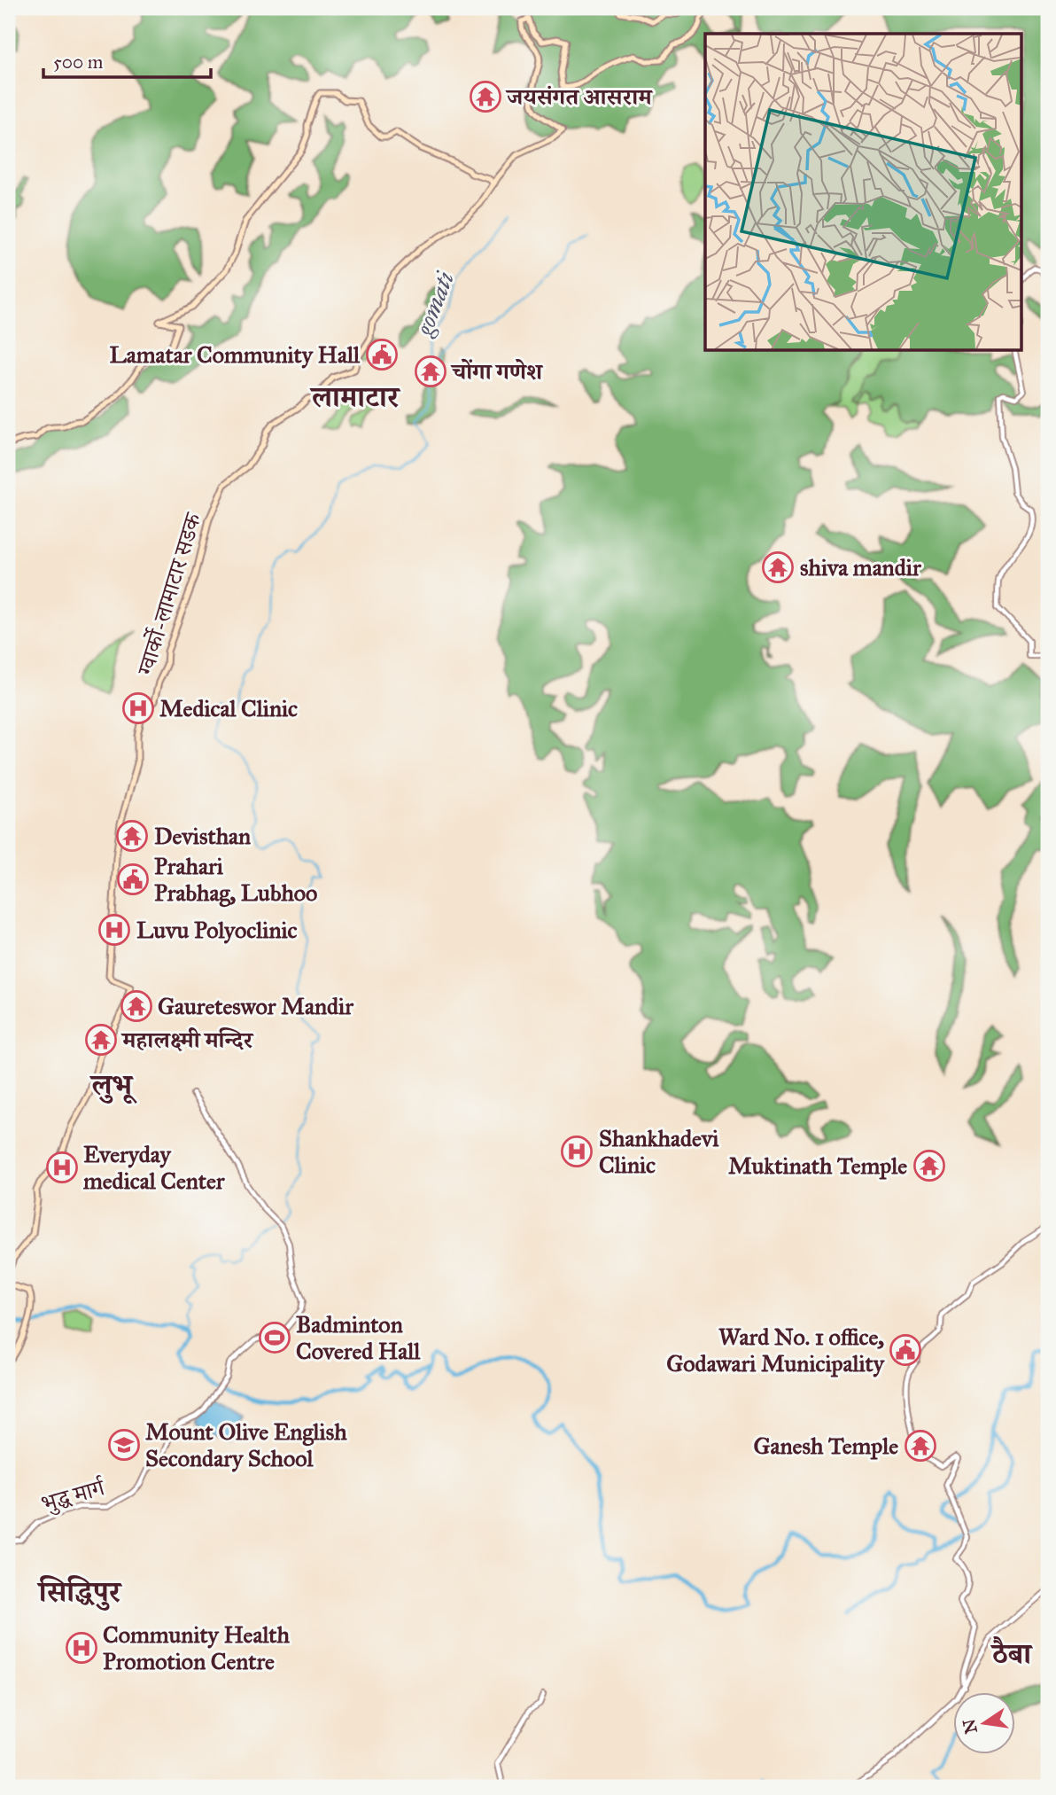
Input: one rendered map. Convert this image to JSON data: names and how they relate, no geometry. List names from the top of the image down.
{
  "streets": {
    "main road": ["ग्वार्को-लामाटार सडक"],
    "street": ["भुद्ध मार्ग"]
  },
  "districts": [
    "लामाटार",
    "लुभू",
    "सिद्धिपुर",
    "ठैबा"
  ],
  "water": ["gomati"],
  "places": {
    "temple": [
      "जयसंगत आसराम",
      "चोंगा गणेश",
      "shiva mandir",
      "Devisthan",
      "Gaureteswor Mandir",
      "महालक्ष्मी मन्दिर",
      "Muktinath Temple",
      "Ganesh Temple"
    ],
    "public building": ["Lamatar Community Hall", "Prahari Prabhag, Lubhoo", "Ward No. 1 office, Godawari Municipality"],
    "hospital": [
      "Medical Clinic",
      "Luvu Polyoclinic",
      "Shankhadevi Clinic",
      "Everyday medical Center",
      "Community Health Promotion Centre"
    ],
    "sports": ["Badminton Covered Hall"],
    "school or university": ["Mount Olive English Secondary School"]
  },
  "scale_bar": "500 m",
  "north": "left"
}
